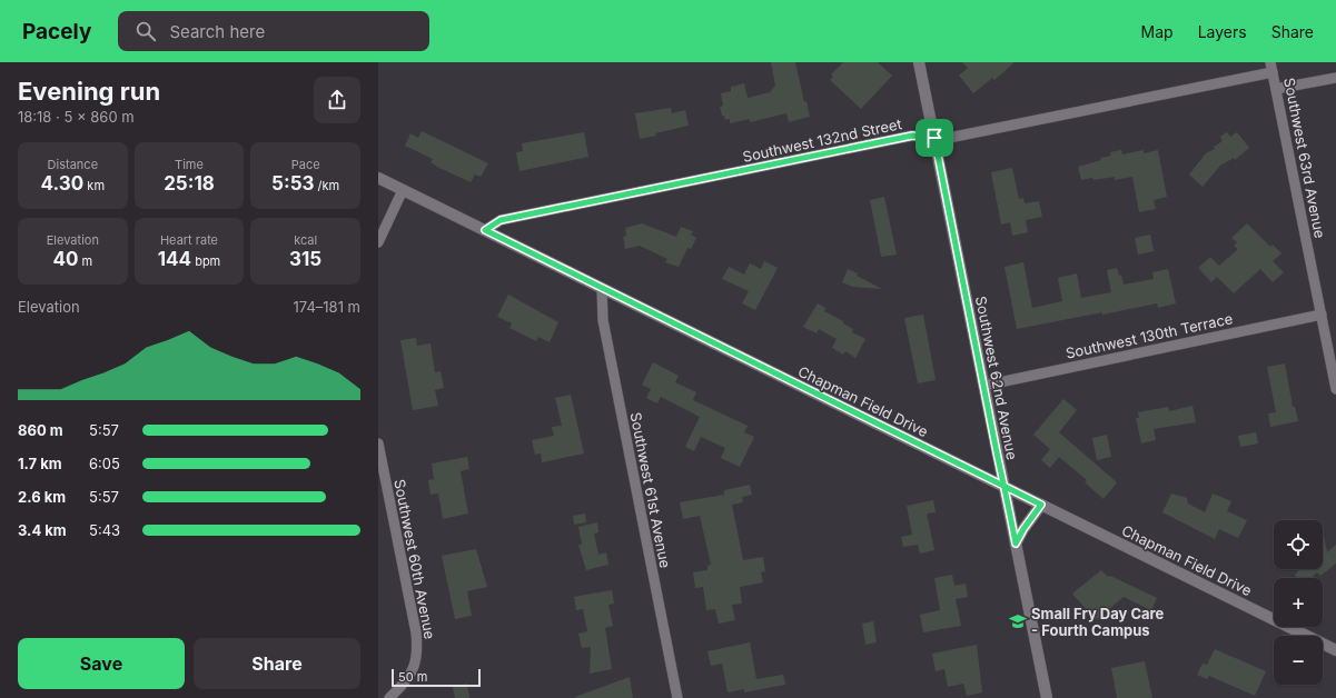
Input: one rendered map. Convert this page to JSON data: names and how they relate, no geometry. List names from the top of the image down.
{
  "streets": {
    "street": [
      "Southwest 132nd Street",
      "Southwest 63rd Avenue",
      "Southwest 130th Terrace",
      "Southwest 62nd Avenue",
      "Chapman Field Drive",
      "Southwest 61st Avenue",
      "Southwest 60th Avenue"
    ]
  },
  "crossings": [
    ["Southwest 132nd Street", "Southwest 63rd Avenue"],
    ["Southwest 132nd Street", "Southwest 62nd Avenue"],
    ["Southwest 132nd Street", "Chapman Field Drive"],
    ["Southwest 63rd Avenue", "Southwest 130th Terrace"],
    ["Southwest 130th Terrace", "Southwest 62nd Avenue"],
    ["Southwest 62nd Avenue", "Chapman Field Drive"],
    ["Chapman Field Drive", "Southwest 61st Avenue"]
  ],
  "places": {
    "school or university": ["Small Fry Day Care - Fourth Campus"]
  },
  "scale_bar": "50 m",
  "page": {
    "header": "Pacely",
    "search": "Search here",
    "nav": ["Map", "Layers", "Share"],
    "heading": ["Evening run", "18:18 · 5 × 860 m"],
    "stats": [
      ["Distance", "4.30 km"],
      ["Time", "25:18"],
      ["Pace", "5:53 /km"],
      ["Elevation", "40 m"],
      ["Heart rate", "144 bpm"],
      ["kcal", "315"]
    ],
    "chart": ["Elevation", "174–181 m"],
    "list": [
      {
        "name": "860 m",
        "note": "5:57"
      },
      {
        "name": "1.7 km",
        "note": "6:05"
      },
      {
        "name": "2.6 km",
        "note": "5:57"
      },
      {
        "name": "3.4 km",
        "note": "5:43"
      }
    ],
    "map_buttons": ["+", "−"],
    "buttons": ["Save", "Share"],
    "scale": "50 m"
  }
}
